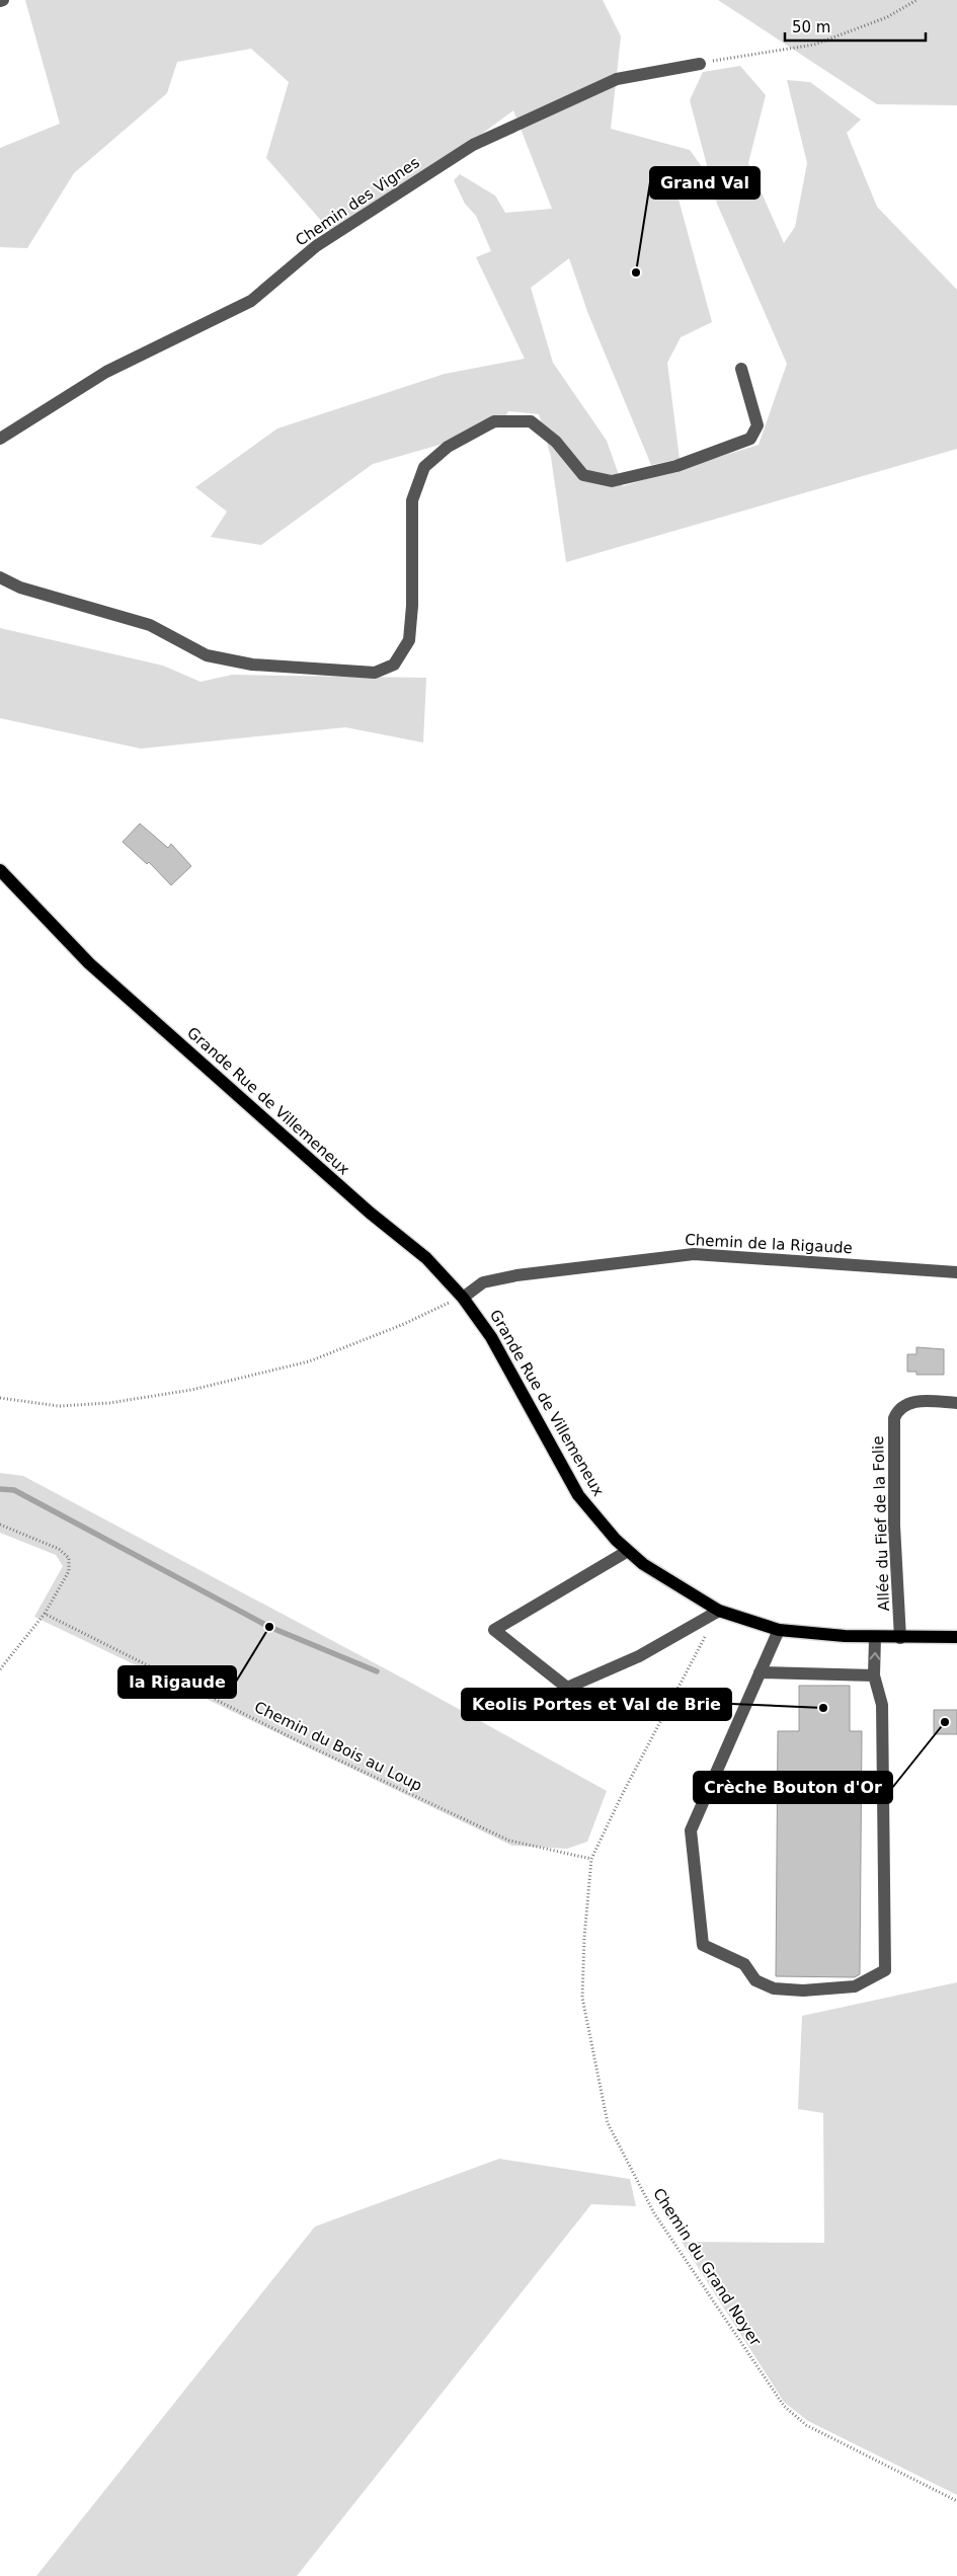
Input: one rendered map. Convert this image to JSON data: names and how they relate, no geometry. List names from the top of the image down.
{
  "streets": {
    "main road": ["Grande Rue de Villemeneux"],
    "street": ["Chemin des Vignes", "Chemin de la Rigaude", "Allée du Fief de la Folie"],
    "path": ["Chemin du Bois au Loup", "Chemin du Grand Noyer"]
  },
  "crossings": [
    ["Grande Rue de Villemeneux", "Chemin de la Rigaude"],
    ["Grande Rue de Villemeneux", "Allée du Fief de la Folie"],
    ["Grande Rue de Villemeneux", "Chemin du Grand Noyer"],
    ["Chemin du Bois au Loup", "Chemin du Grand Noyer"]
  ],
  "places": [
    "Grand Val",
    "la Rigaude",
    "Keolis Portes et Val de Brie",
    "Crèche Bouton d'Or"
  ],
  "scale_bar": "50 m"
}
